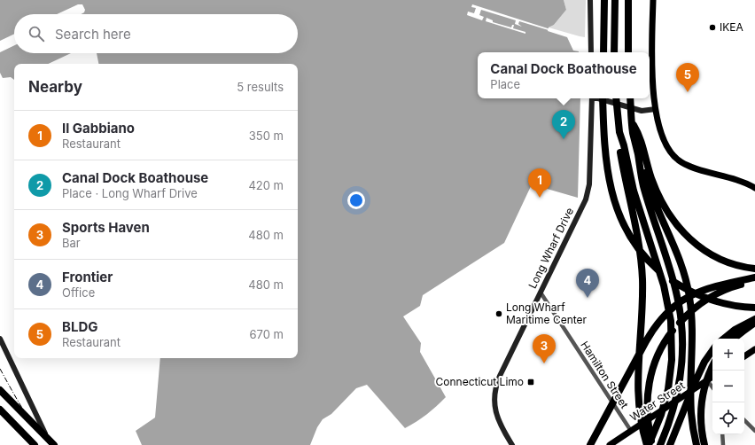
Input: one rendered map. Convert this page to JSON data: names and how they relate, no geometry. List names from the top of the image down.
{
  "streets": {
    "main road": ["Long Wharf Drive", "Water Street"],
    "street": ["Hamilton Street"]
  },
  "crossings": [
    ["Long Wharf Drive", "Hamilton Street"],
    ["Hamilton Street", "Water Street"]
  ],
  "places": {
    "other": ["IKEA", "Long Wharf Maritime Center"],
    "transit": ["Connecticut Limo"]
  },
  "page": {
    "search": "Search here",
    "popup": ["Canal Dock Boathouse", "Place"],
    "pins": [
      "5",
      "2",
      "1",
      "4",
      "3"
    ],
    "heading": ["Nearby", "5 results"],
    "list": [
      {
        "mark": "1",
        "name": "Il Gabbiano",
        "note": "Restaurant",
        "value": "350 m"
      },
      {
        "mark": "2",
        "name": "Canal Dock Boathouse",
        "note": "Place · Long Wharf Drive",
        "value": "420 m"
      },
      {
        "mark": "3",
        "name": "Sports Haven",
        "note": "Bar",
        "value": "480 m"
      },
      {
        "mark": "4",
        "name": "Frontier",
        "note": "Office",
        "value": "480 m"
      },
      {
        "mark": "5",
        "name": "BLDG",
        "note": "Restaurant",
        "value": "670 m"
      }
    ],
    "map_buttons": ["+", "−"]
  }
}
